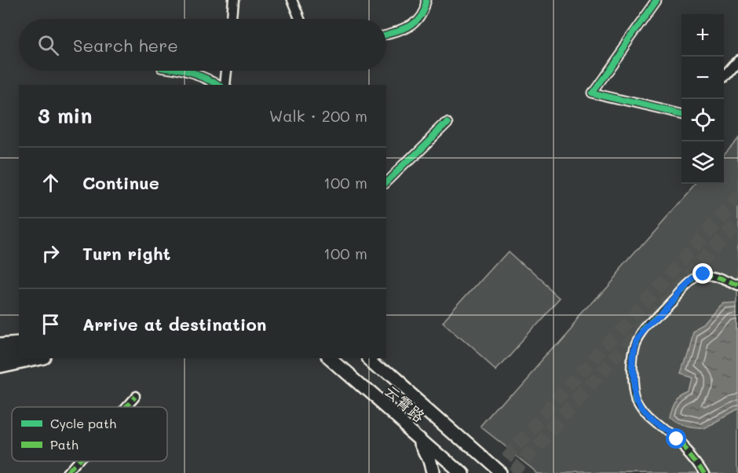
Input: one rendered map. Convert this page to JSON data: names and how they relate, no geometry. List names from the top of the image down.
{
  "streets": {
    "main road": ["云霄路"]
  },
  "legend": ["Cycle path", "Path"],
  "page": {
    "map_buttons": ["+", "−"],
    "search": "Search here",
    "heading": ["3 min", "Walk · 200 m"],
    "list": [
      ["Continue", "100 m"],
      ["Turn right", "100 m"],
      "Arrive at destination"
    ]
  }
}
